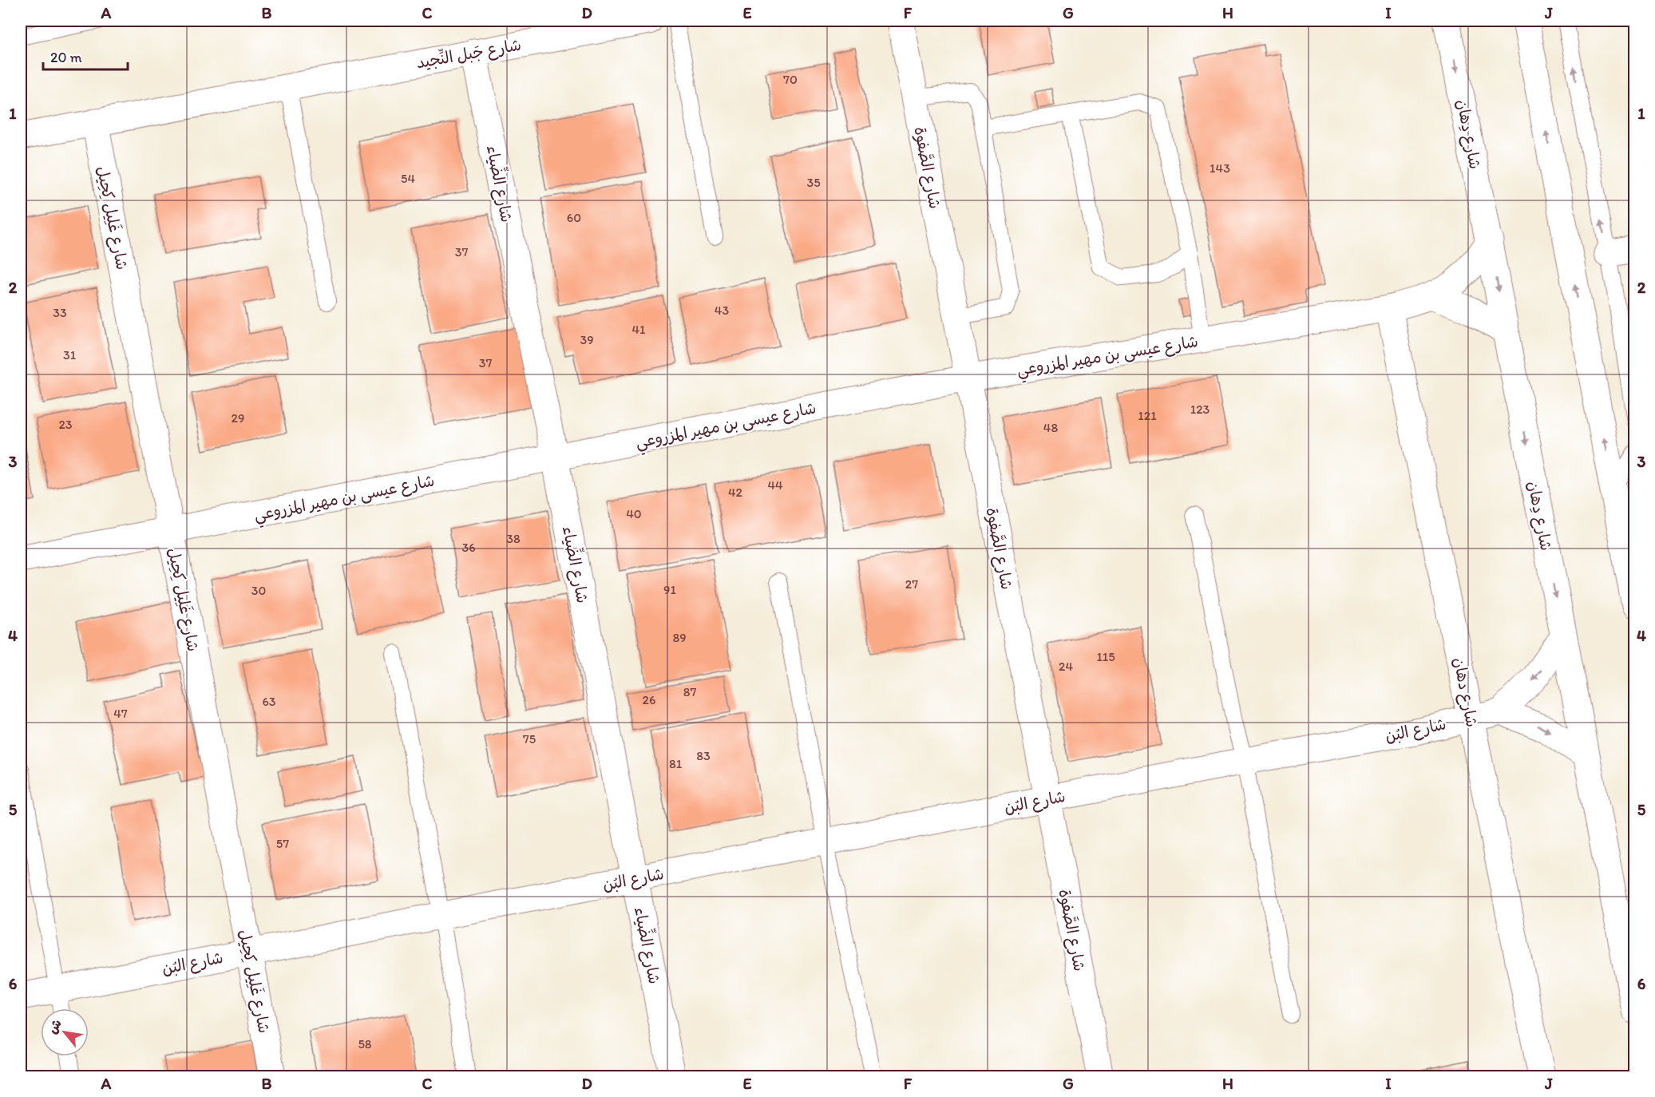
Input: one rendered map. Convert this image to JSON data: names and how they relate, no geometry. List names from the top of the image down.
{
  "streets": {
    "street": [
      "شارع جَبل النِّجيد",
      "شارع دِهان",
      "شارع الصَّفوة",
      "شارع الضِّياء",
      "شارع غَلِيل كِحِيل",
      "شارع عيسى بن مهير المزروعي",
      "شارع دهان",
      "شارع البُن"
    ]
  },
  "crossings": [
    ["شارع جَبل النِّجيد", "شارع الضِّياء"],
    ["شارع جَبل النِّجيد", "شارع غَلِيل كِحِيل"],
    ["شارع دِهان", "شارع عيسى بن مهير المزروعي"],
    ["شارع الصَّفوة", "شارع عيسى بن مهير المزروعي"],
    ["شارع الصَّفوة", "شارع البُن"],
    ["شارع الضِّياء", "شارع عيسى بن مهير المزروعي"],
    ["شارع الضِّياء", "شارع البُن"],
    ["شارع غَلِيل كِحِيل", "شارع عيسى بن مهير المزروعي"],
    ["شارع غَلِيل كِحِيل", "شارع البُن"],
    ["شارع عيسى بن مهير المزروعي", "شارع دهان"],
    ["شارع دهان", "شارع البُن"]
  ],
  "house_numbers": [
    "70",
    "143",
    "54",
    "35",
    "60",
    "37",
    "43",
    "33",
    "41",
    "39",
    "31",
    "37",
    "123",
    "121",
    "29",
    "23",
    "48",
    "44",
    "42",
    "40",
    "38",
    "36",
    "27",
    "91",
    "30",
    "89",
    "115",
    "24",
    "87",
    "26",
    "63",
    "47",
    "75",
    "83",
    "81",
    "57",
    "58"
  ],
  "scale_bar": "20 m",
  "north": "top left",
  "grid": {
    "columns": [
      "A",
      "B",
      "C",
      "D",
      "E",
      "F",
      "G",
      "H",
      "I",
      "J"
    ],
    "rows": [
      "1",
      "2",
      "3",
      "4",
      "5",
      "6"
    ]
  }
}
